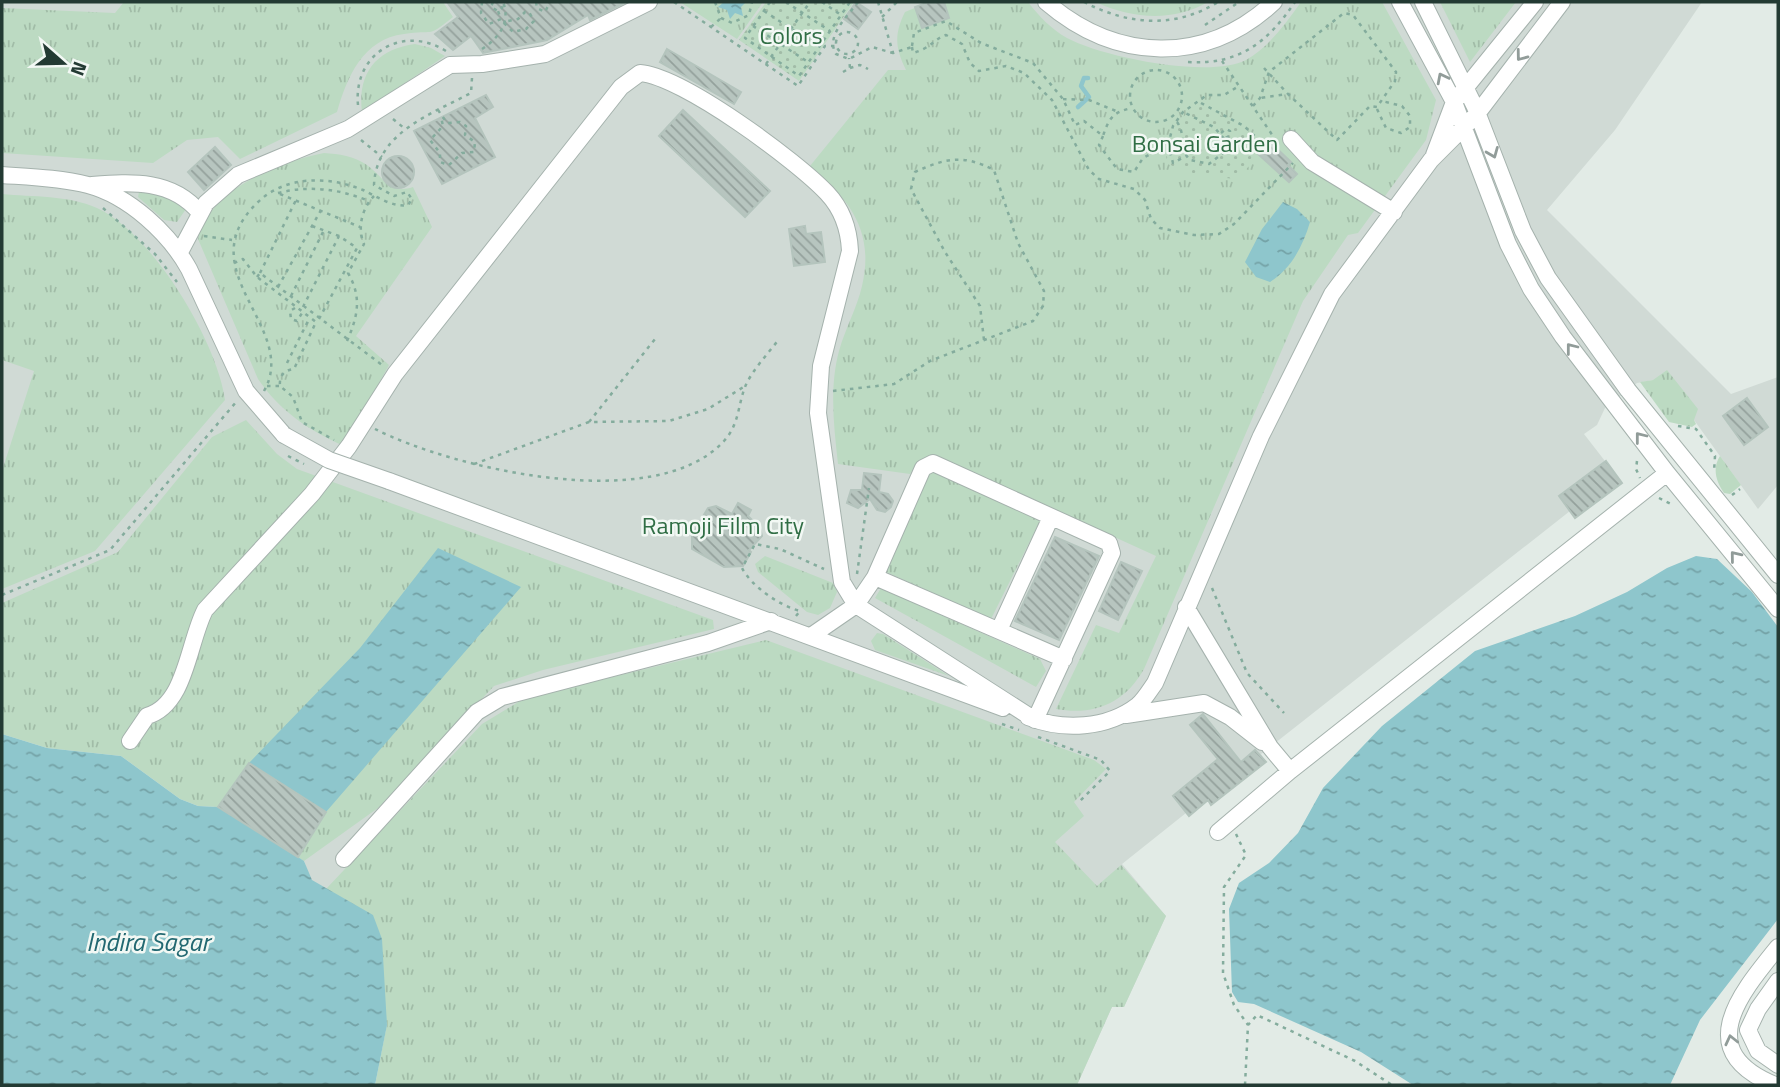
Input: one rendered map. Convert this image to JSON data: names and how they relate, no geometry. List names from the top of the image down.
{
  "water": ["Indira Sagar"],
  "parks": ["Colors", "Bonsai Garden", "Ramoji Film City"],
  "north": "right"
}
